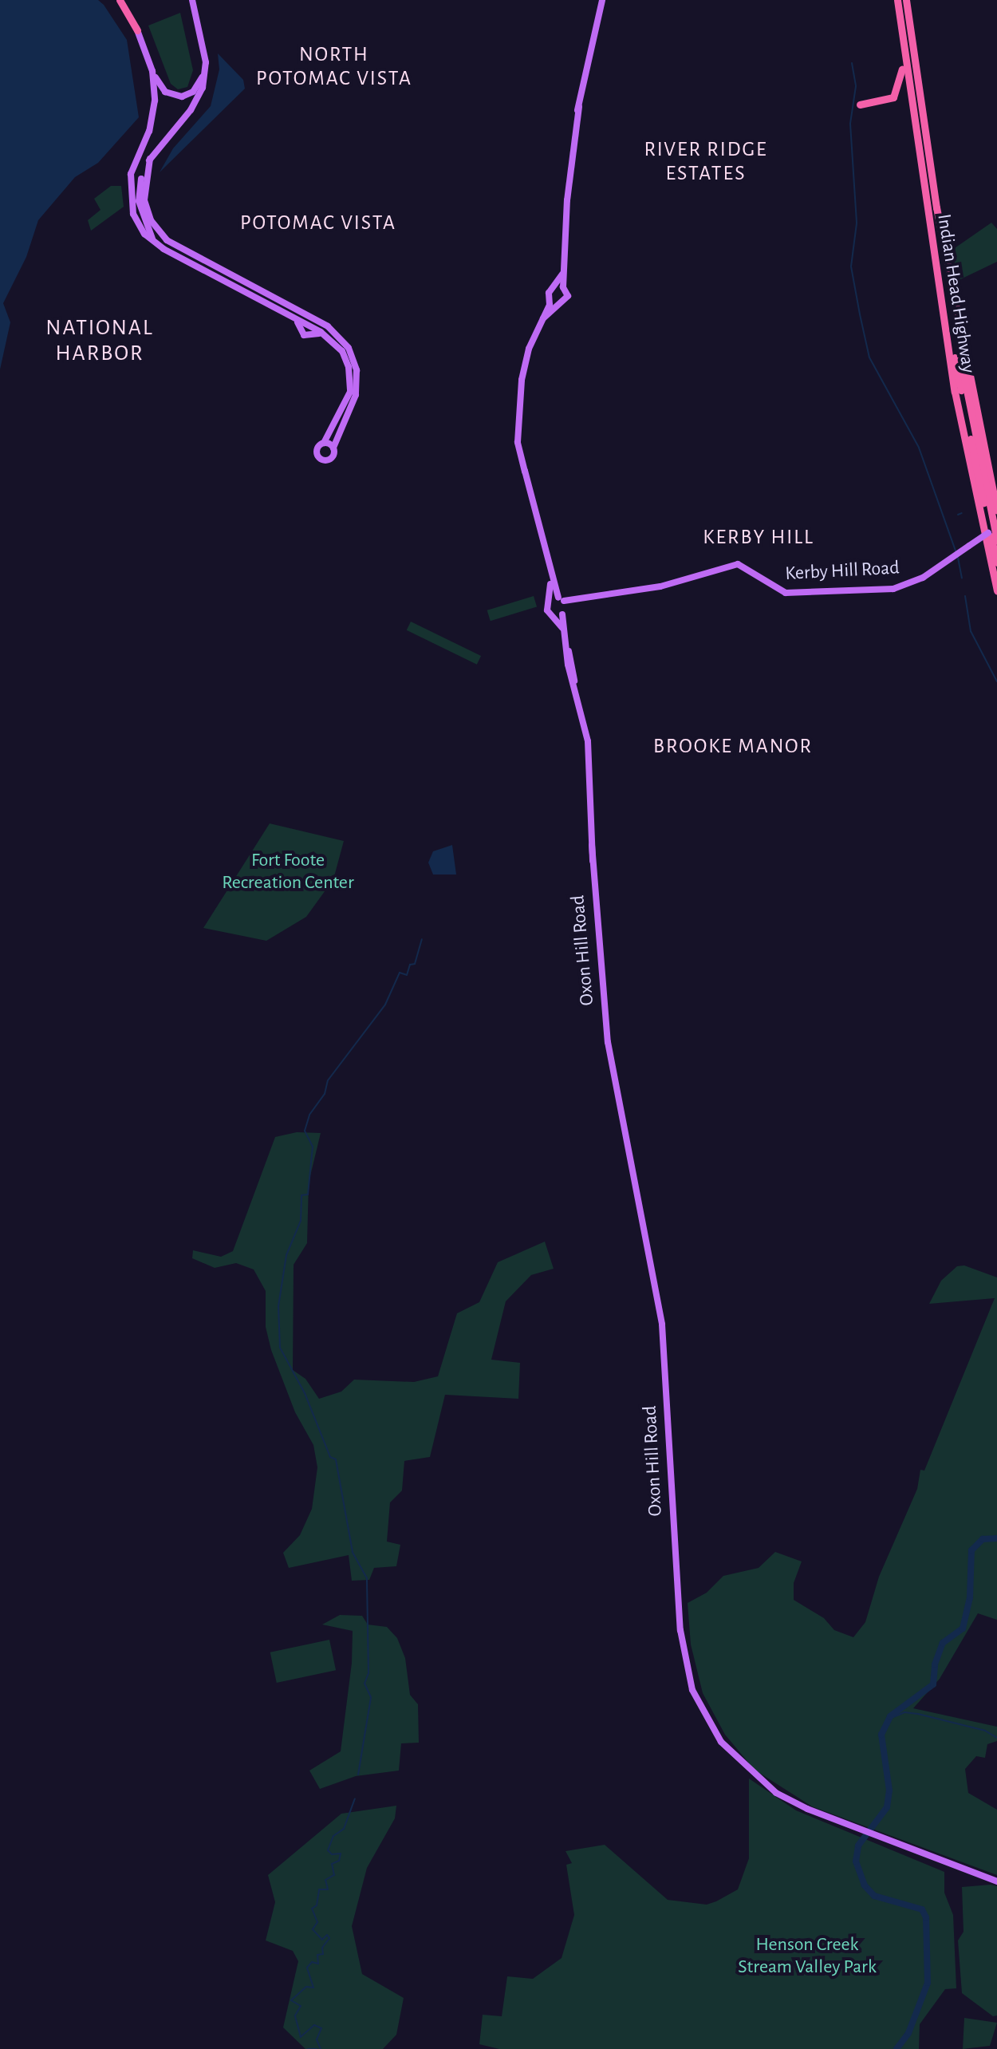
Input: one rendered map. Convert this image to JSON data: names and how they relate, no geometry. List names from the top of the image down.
{
  "streets": {
    "highway": ["Indian Head Highway"],
    "main road": ["Kerby Hill Road", "Oxon Hill Road"]
  },
  "districts": [
    "NORTH POTOMAC VISTA",
    "RIVER RIDGE ESTATES",
    "POTOMAC VISTA",
    "NATIONAL HARBOR",
    "KERBY HILL",
    "BROOKE MANOR"
  ],
  "parks": ["Fort Foote Recreation Center", "Henson Creek Stream Valley Park"]
}
